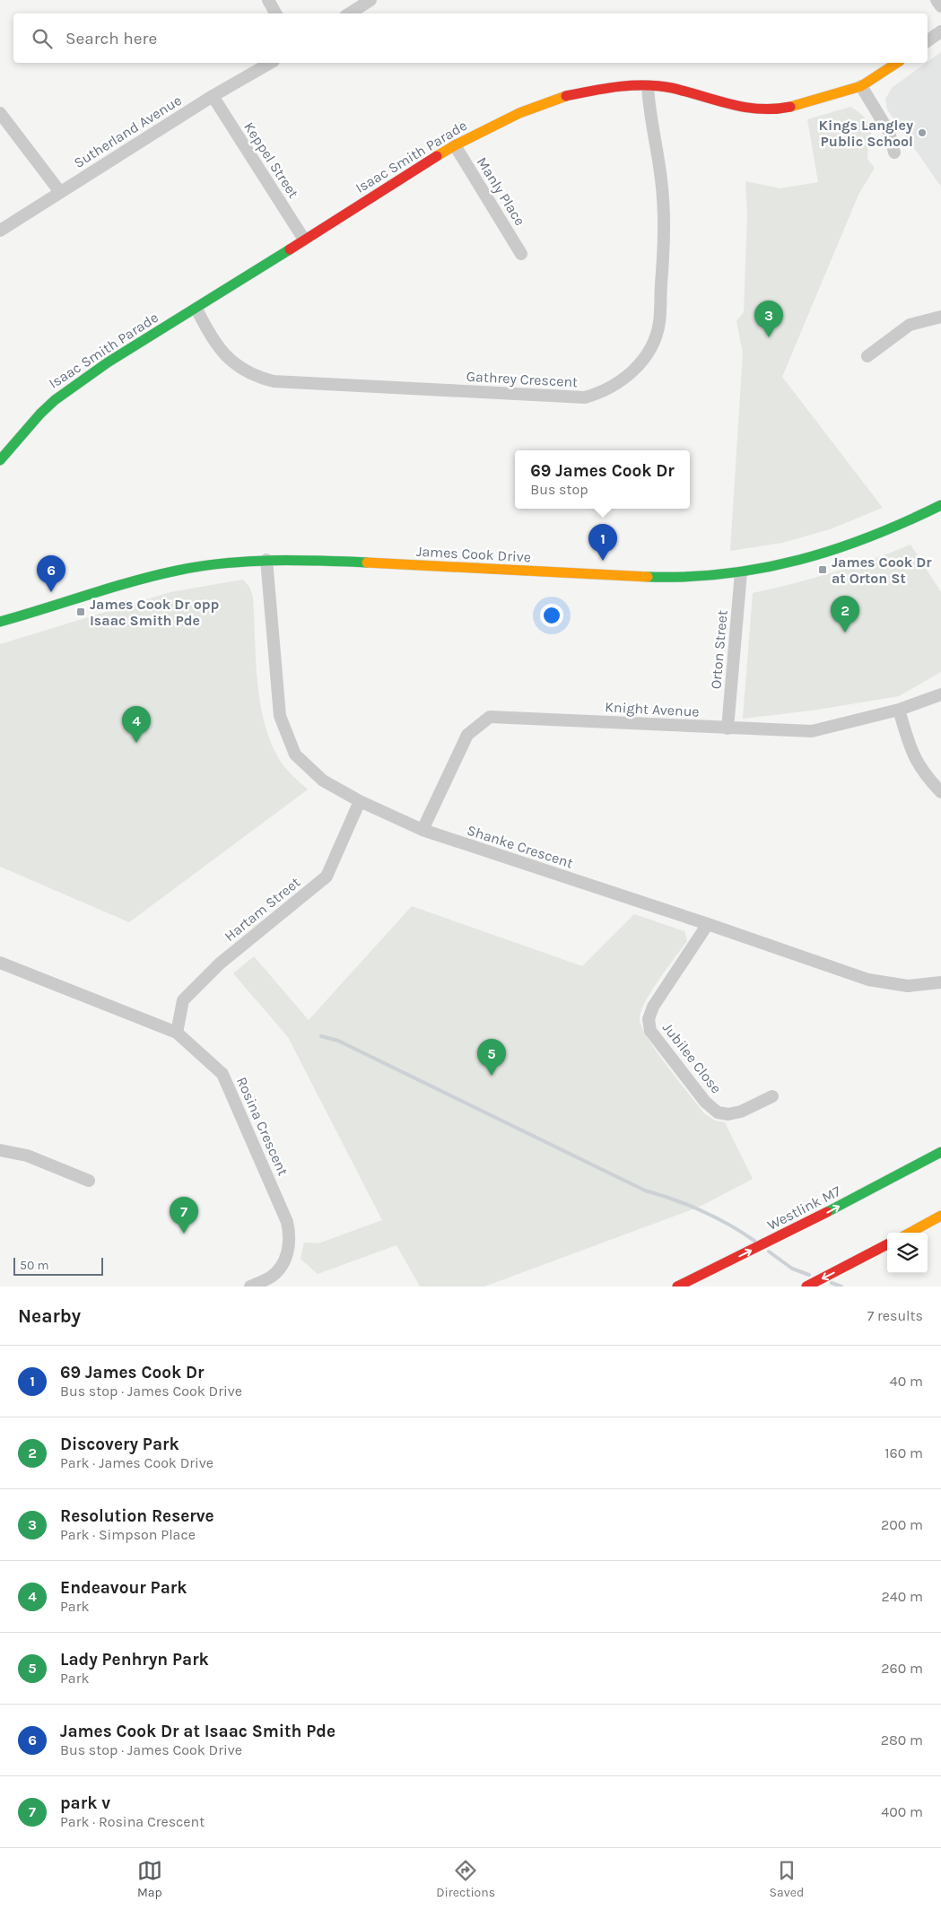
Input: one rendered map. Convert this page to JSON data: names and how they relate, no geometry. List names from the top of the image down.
{
  "streets": {
    "main road": ["Isaac Smith Parade", "James Cook Drive", "Westlink M7"],
    "street": [
      "Sutherland Avenue",
      "Keppel Street",
      "Manly Place",
      "Gathrey Crescent",
      "Orton Street",
      "Knight Avenue",
      "Shanke Crescent",
      "Hartam Street",
      "Jubilee Close",
      "Rosina Crescent"
    ]
  },
  "crossings": [
    ["Sutherland Avenue", "Keppel Street"],
    ["Isaac Smith Parade", "Keppel Street"],
    ["Isaac Smith Parade", "Manly Place"],
    ["Isaac Smith Parade", "Gathrey Crescent"],
    ["James Cook Drive", "Orton Street"],
    ["James Cook Drive", "Shanke Crescent"],
    ["Orton Street", "Knight Avenue"],
    ["Knight Avenue", "Shanke Crescent"],
    ["Shanke Crescent", "Hartam Street"],
    ["Shanke Crescent", "Jubilee Close"],
    ["Hartam Street", "Rosina Crescent"]
  ],
  "places": {
    "other": ["Kings Langley Public School"],
    "transit": ["James Cook Dr at Orton St", "James Cook Dr opp Isaac Smith Pde"]
  },
  "scale_bar": "50 m",
  "page": {
    "search": "Search here",
    "pins": [
      "3",
      "1",
      "6",
      "2",
      "4",
      "5",
      "7"
    ],
    "popup": ["69 James Cook Dr", "Bus stop"],
    "scale": "50 m",
    "heading": ["Nearby", "7 results"],
    "list": [
      {
        "mark": "1",
        "name": "69 James Cook Dr",
        "note": "Bus stop · James Cook Drive",
        "value": "40 m"
      },
      {
        "mark": "2",
        "name": "Discovery Park",
        "note": "Park · James Cook Drive",
        "value": "160 m"
      },
      {
        "mark": "3",
        "name": "Resolution Reserve",
        "note": "Park · Simpson Place",
        "value": "200 m"
      },
      {
        "mark": "4",
        "name": "Endeavour Park",
        "note": "Park",
        "value": "240 m"
      },
      {
        "mark": "5",
        "name": "Lady Penhryn Park",
        "note": "Park",
        "value": "260 m"
      },
      {
        "mark": "6",
        "name": "James Cook Dr at Isaac Smith Pde",
        "note": "Bus stop · James Cook Drive",
        "value": "280 m"
      },
      {
        "mark": "7",
        "name": "park v",
        "note": "Park · Rosina Crescent",
        "value": "400 m"
      }
    ],
    "nav": ["Map", "Directions", "Saved"]
  }
}
